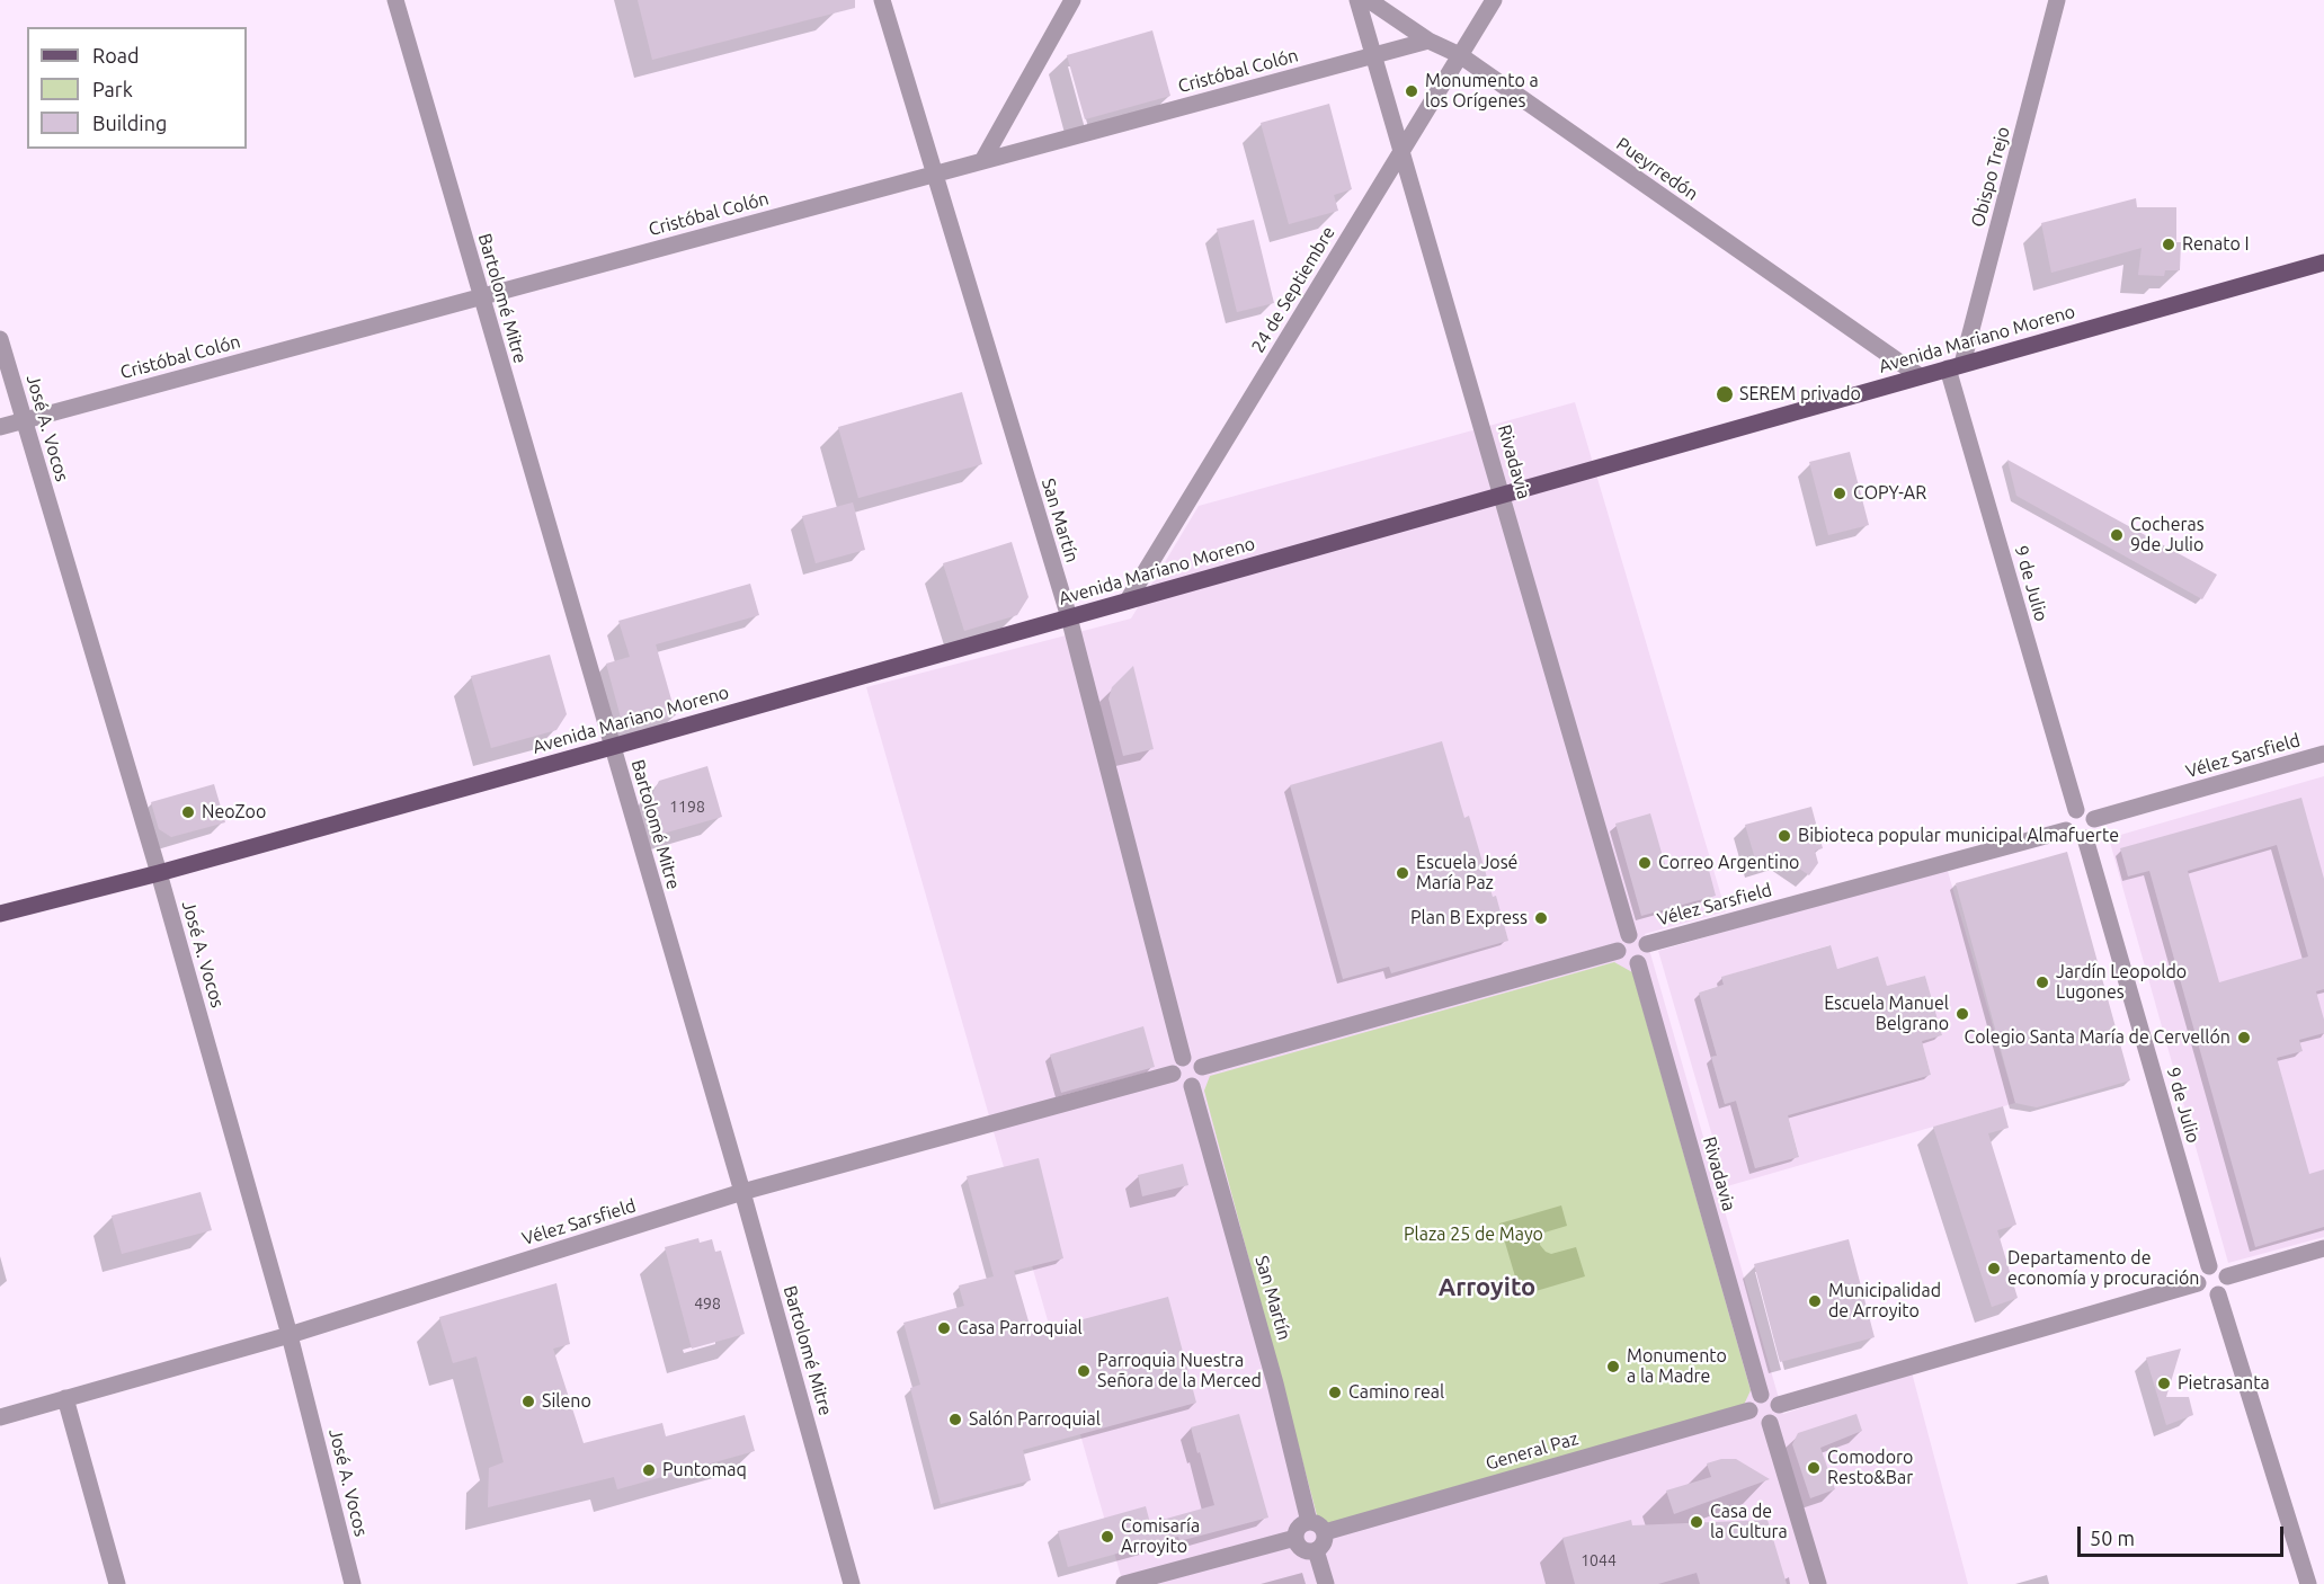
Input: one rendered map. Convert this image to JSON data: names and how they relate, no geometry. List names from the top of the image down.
{
  "streets": {
    "main road": ["Avenida Mariano Moreno"],
    "street": [
      "Cristóbal Colón",
      "Pueyrredón",
      "Obispo Trejo",
      "24 de Septiembre",
      "Bartolomé Mitre",
      "José A. Vocos",
      "Rivadavia",
      "San Martín",
      "9 de Julio",
      "Vélez Sarsfield",
      "General Paz"
    ]
  },
  "crossings": [
    ["Cristóbal Colón", "Pueyrredón"],
    ["Cristóbal Colón", "Bartolomé Mitre"],
    ["Cristóbal Colón", "José A. Vocos"],
    ["Cristóbal Colón", "Rivadavia"],
    ["Cristóbal Colón", "San Martín"],
    ["Pueyrredón", "24 de Septiembre"],
    ["Pueyrredón", "Avenida Mariano Moreno"],
    ["Obispo Trejo", "Avenida Mariano Moreno"],
    ["Obispo Trejo", "9 de Julio"],
    ["24 de Septiembre", "Avenida Mariano Moreno"],
    ["24 de Septiembre", "Rivadavia"],
    ["Bartolomé Mitre", "Avenida Mariano Moreno"],
    ["Bartolomé Mitre", "Vélez Sarsfield"],
    ["Avenida Mariano Moreno", "José A. Vocos"],
    ["Avenida Mariano Moreno", "Rivadavia"],
    ["Avenida Mariano Moreno", "San Martín"],
    ["Avenida Mariano Moreno", "9 de Julio"],
    ["José A. Vocos", "Vélez Sarsfield"],
    ["Rivadavia", "Vélez Sarsfield"],
    ["Rivadavia", "General Paz"],
    ["San Martín", "Vélez Sarsfield"],
    ["San Martín", "General Paz"],
    ["9 de Julio", "Vélez Sarsfield"]
  ],
  "districts": ["Arroyito"],
  "parks": ["Plaza 25 de Mayo"],
  "places": [
    "Monumento a los Orígenes",
    "Renato I",
    "SEREM privado",
    "COPY-AR",
    "Cocheras 9de Julio",
    "NeoZoo",
    "Bibioteca popular municipal Almafuerte",
    "Correo Argentino",
    "Escuela José María Paz",
    "Plan B Express",
    "Jardín Leopoldo Lugones",
    "Escuela Manuel Belgrano",
    "Colegio Santa María de Cervellón",
    "Departamento de economía y procuración",
    "Municipalidad de Arroyito",
    "Casa Parroquial",
    "Monumento a la Madre",
    "Parroquia Nuestra Señora de la Merced",
    "Pietrasanta",
    "Camino real",
    "Sileno",
    "Salón Parroquial",
    "Comodoro Resto&Bar",
    "Puntomaq",
    "Casa de la Cultura",
    "Comisaría Arroyito"
  ],
  "house_numbers": ["1198", "498", "1044"],
  "legend": ["Road", "Park", "Building"],
  "scale_bar": "50 m"
}
